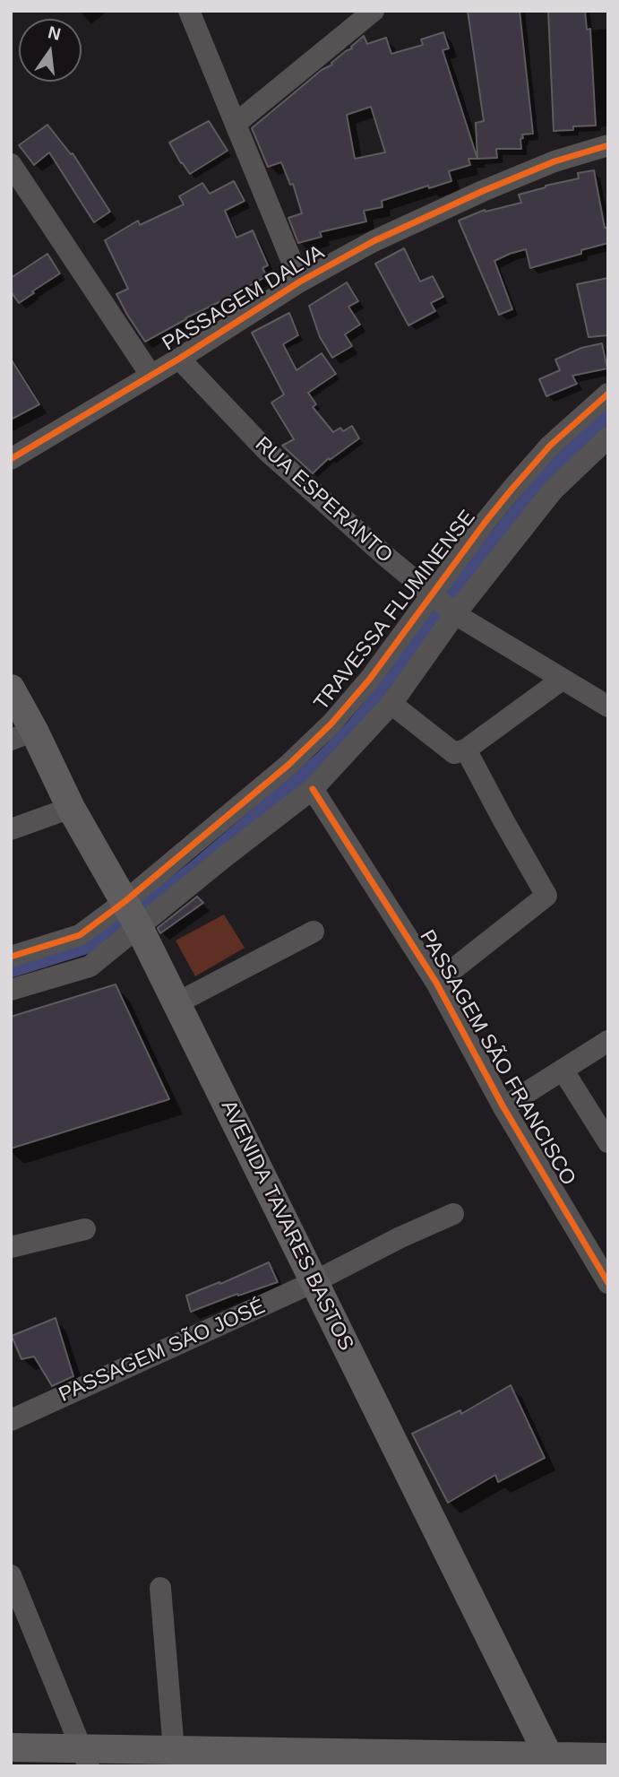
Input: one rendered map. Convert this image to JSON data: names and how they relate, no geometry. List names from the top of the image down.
{
  "streets": {
    "main road": ["AVENIDA TAVARES BASTOS"],
    "street": [
      "PASSAGEM DALVA",
      "RUA ESPERANTO",
      "TRAVESSA FLUMINENSE",
      "PASSAGEM SÃO FRANCISCO",
      "PASSAGEM SÃO JOSÉ"
    ]
  },
  "crossings": [
    ["PASSAGEM DALVA", "RUA ESPERANTO"],
    ["RUA ESPERANTO", "TRAVESSA FLUMINENSE"],
    ["TRAVESSA FLUMINENSE", "AVENIDA TAVARES BASTOS"],
    ["AVENIDA TAVARES BASTOS", "PASSAGEM SÃO JOSÉ"]
  ],
  "north": "top"
}
